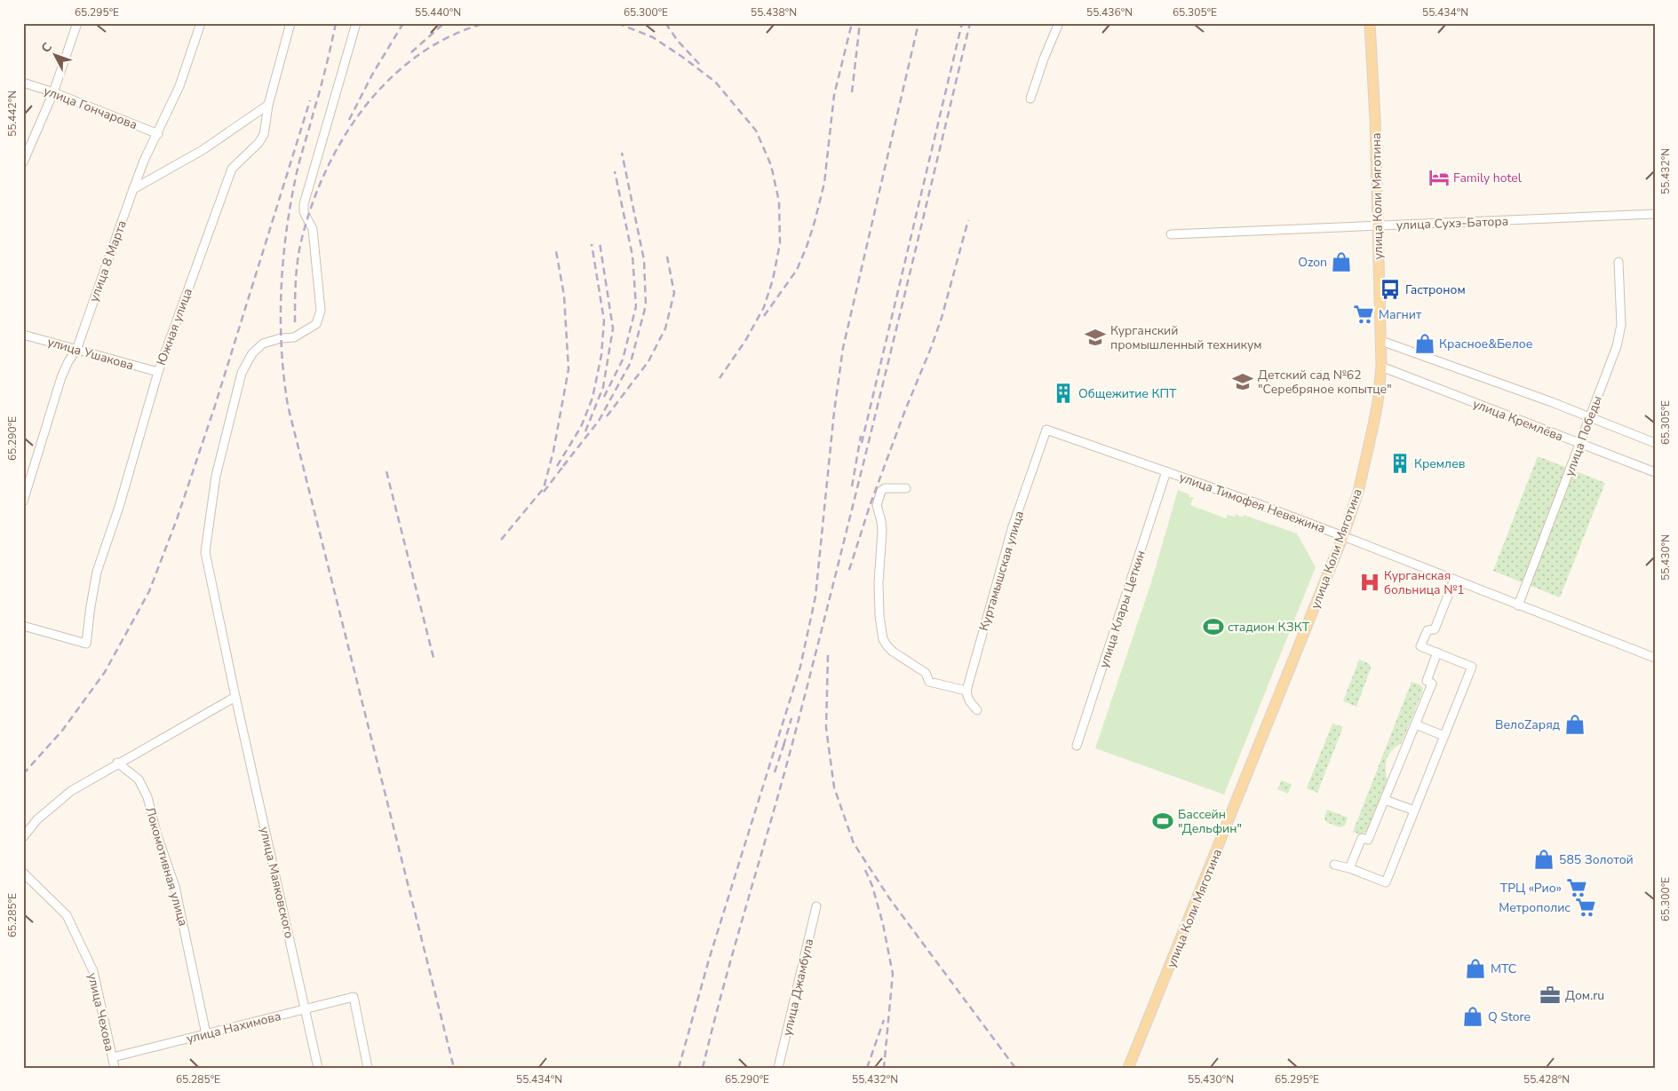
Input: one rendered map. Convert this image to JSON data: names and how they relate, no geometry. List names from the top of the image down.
{
  "streets": {
    "main road": ["улица Коли Мяготина"],
    "street": [
      "улица Гончарова",
      "улица Сухэ-Батора",
      "улица 8 Марта",
      "Южная улица",
      "улица Ушакова",
      "улица Кремлёва",
      "улица Победы",
      "улица Тимофея Невежина",
      "Куртамышская улица",
      "улица Клары Цеткин",
      "Локомотивная улица",
      "улица Маяковского",
      "улица Джамбула",
      "улица Чехова",
      "улица Нахимова"
    ]
  },
  "crossings": [
    ["улица Гончарова", "улица 8 Марта"],
    ["улица Коли Мяготина", "улица Сухэ-Батора"],
    ["улица Коли Мяготина", "улица Кремлёва"],
    ["улица Коли Мяготина", "улица Тимофея Невежина"],
    ["улица 8 Марта", "улица Ушакова"],
    ["Южная улица", "улица Ушакова"],
    ["улица Кремлёва", "улица Победы"],
    ["улица Победы", "улица Тимофея Невежина"],
    ["улица Тимофея Невежина", "Куртамышская улица"],
    ["улица Тимофея Невежина", "улица Клары Цеткин"],
    ["Локомотивная улица", "улица Нахимова"],
    ["улица Маяковского", "улица Нахимова"],
    ["улица Чехова", "улица Нахимова"]
  ],
  "places": {
    "hotel": ["Family hotel"],
    "shop": [
      "Ozon",
      "Красное&Белое",
      "ВелоZаряд",
      "585 Золотой",
      "МТС",
      "Q Store"
    ],
    "bus stop": ["Гастроном"],
    "supermarket": ["Магнит", "ТРЦ «Рио»", "Метрополис"],
    "school or university": ["Курганский промышленный техникум", "Детский сад №62 \"Серебряное копытце\""],
    "building": ["Общежитие КПТ", "Кремлев"],
    "hospital": ["Курганская больница №1"],
    "sports": ["стадион КЗКТ", "Бассейн \"Дельфин\""],
    "office": ["Дом.ru"]
  },
  "north": "top left",
  "coordinates": [
    "65.295°E",
    "55.440°N",
    "65.300°E",
    "55.438°N",
    "55.436°N",
    "65.305°E",
    "55.434°N",
    "55.442°N",
    "55.432°N",
    "65.290°E",
    "55.430°N",
    "65.285°E",
    "55.428°N"
  ]
}
